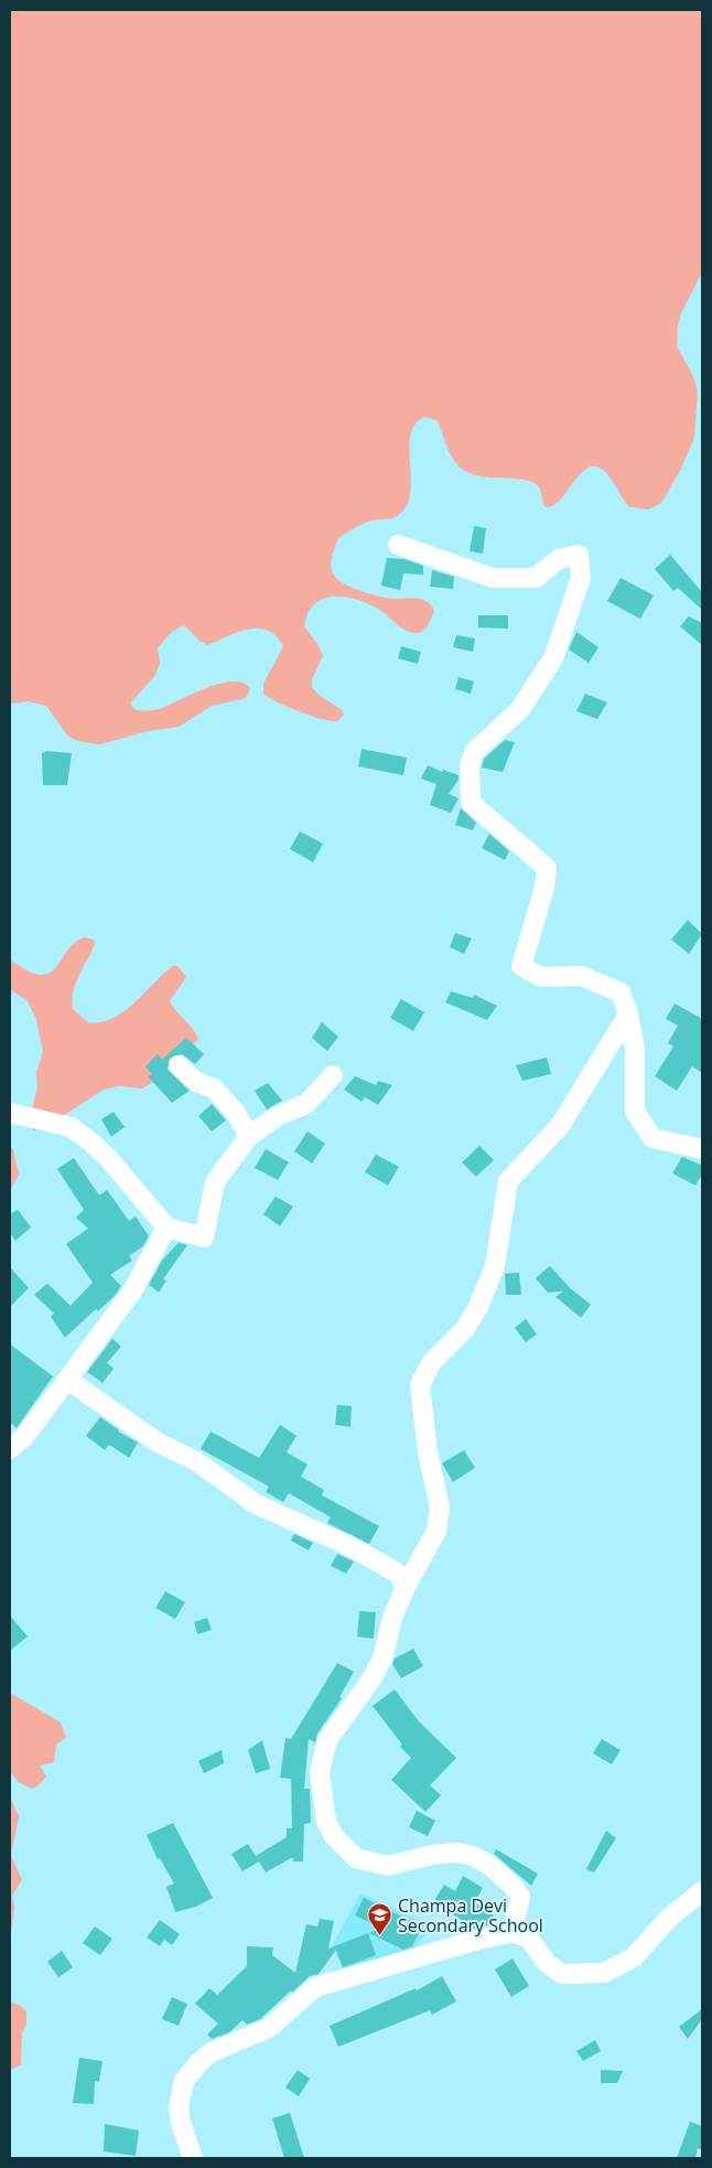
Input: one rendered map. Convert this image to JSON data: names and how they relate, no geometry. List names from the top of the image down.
{
  "places": {
    "school or university": ["Champa Devi Secondary School"]
  }
}
